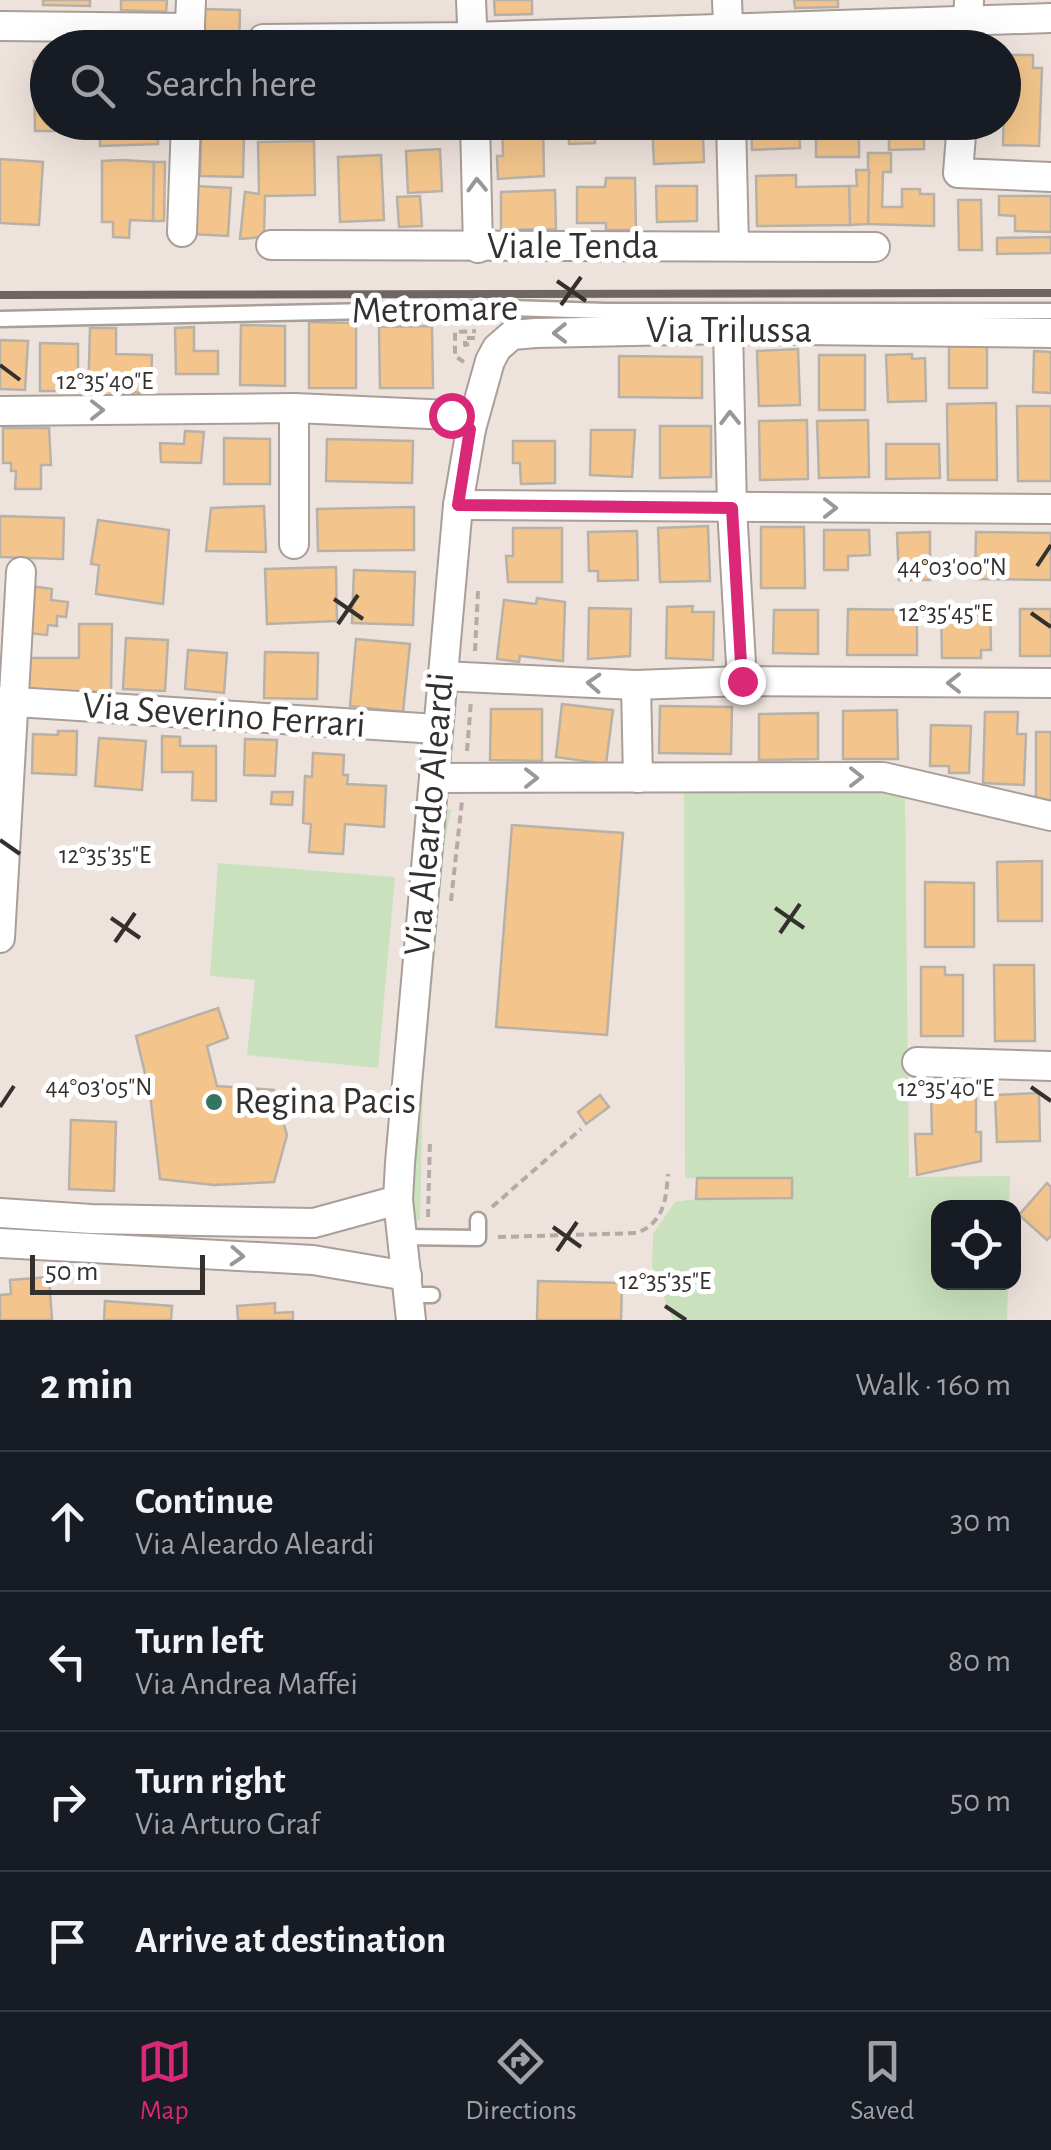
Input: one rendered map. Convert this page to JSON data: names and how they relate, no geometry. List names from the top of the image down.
{
  "streets": {
    "street": [
      "Viale Tenda",
      "Via Trilussa",
      "Via Severino Ferrari",
      "Via Aleardo Aleardi"
    ],
    "lane": ["Metromare"]
  },
  "crossings": [
    ["Via Trilussa", "Via Aleardo Aleardi"],
    ["Via Severino Ferrari", "Via Aleardo Aleardi"]
  ],
  "one_way": ["Via Trilussa"],
  "places": ["Regina Pacis"],
  "scale_bar": "50 m",
  "page": {
    "search": "Search here",
    "scale": "50 m",
    "heading": ["2 min", "Walk · 160 m"],
    "list": [
      ["Continue", "Via Aleardo Aleardi", "30 m"],
      ["Turn left", "Via Andrea Maffei", "80 m"],
      ["Turn right", "Via Arturo Graf", "50 m"],
      "Arrive at destination"
    ],
    "nav": ["Map", "Directions", "Saved"]
  },
  "coordinates": [
    "12°35'40\"E",
    "44°03'00\"N",
    "12°35'45\"E",
    "12°35'35\"E",
    "44°03'05\"N"
  ]
}
